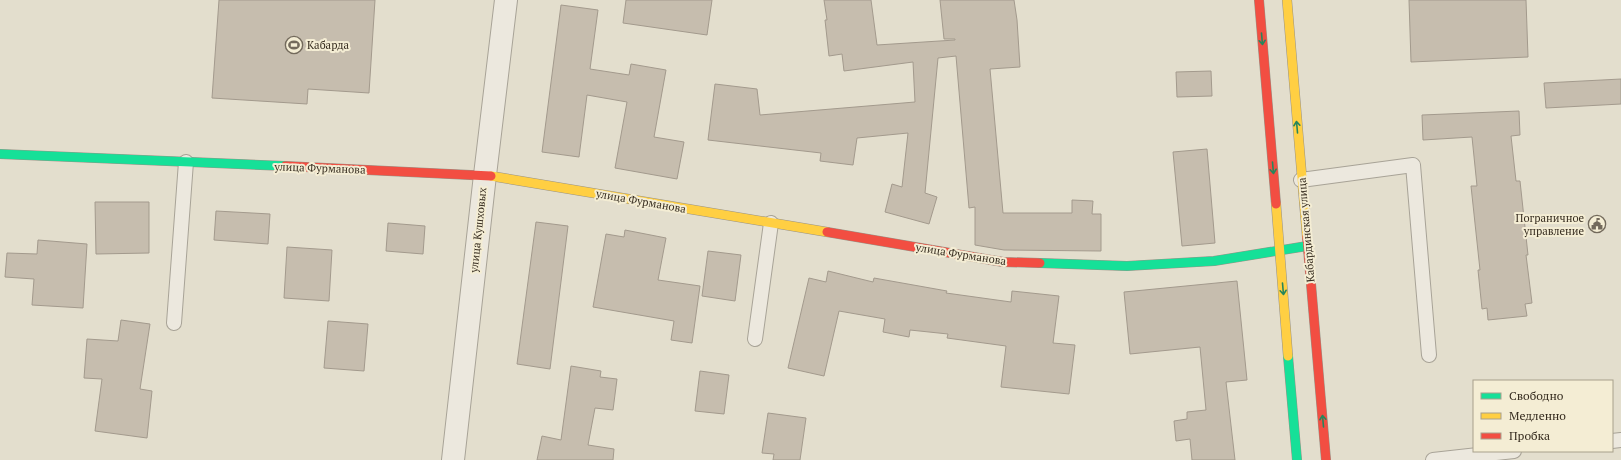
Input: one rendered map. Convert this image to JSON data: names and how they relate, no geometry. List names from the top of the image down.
{
  "streets": {
    "street": ["улица Фурманова", "улица Кушховых", "Кабардинская улица"]
  },
  "crossings": [
    ["улица Фурманова", "улица Кушховых"],
    ["улица Фурманова", "Кабардинская улица"]
  ],
  "places": {
    "sports": ["Кабарда"],
    "public building": ["Пограничное управление"]
  },
  "legend": ["Свободно", "Медленно", "Пробка"]
}
